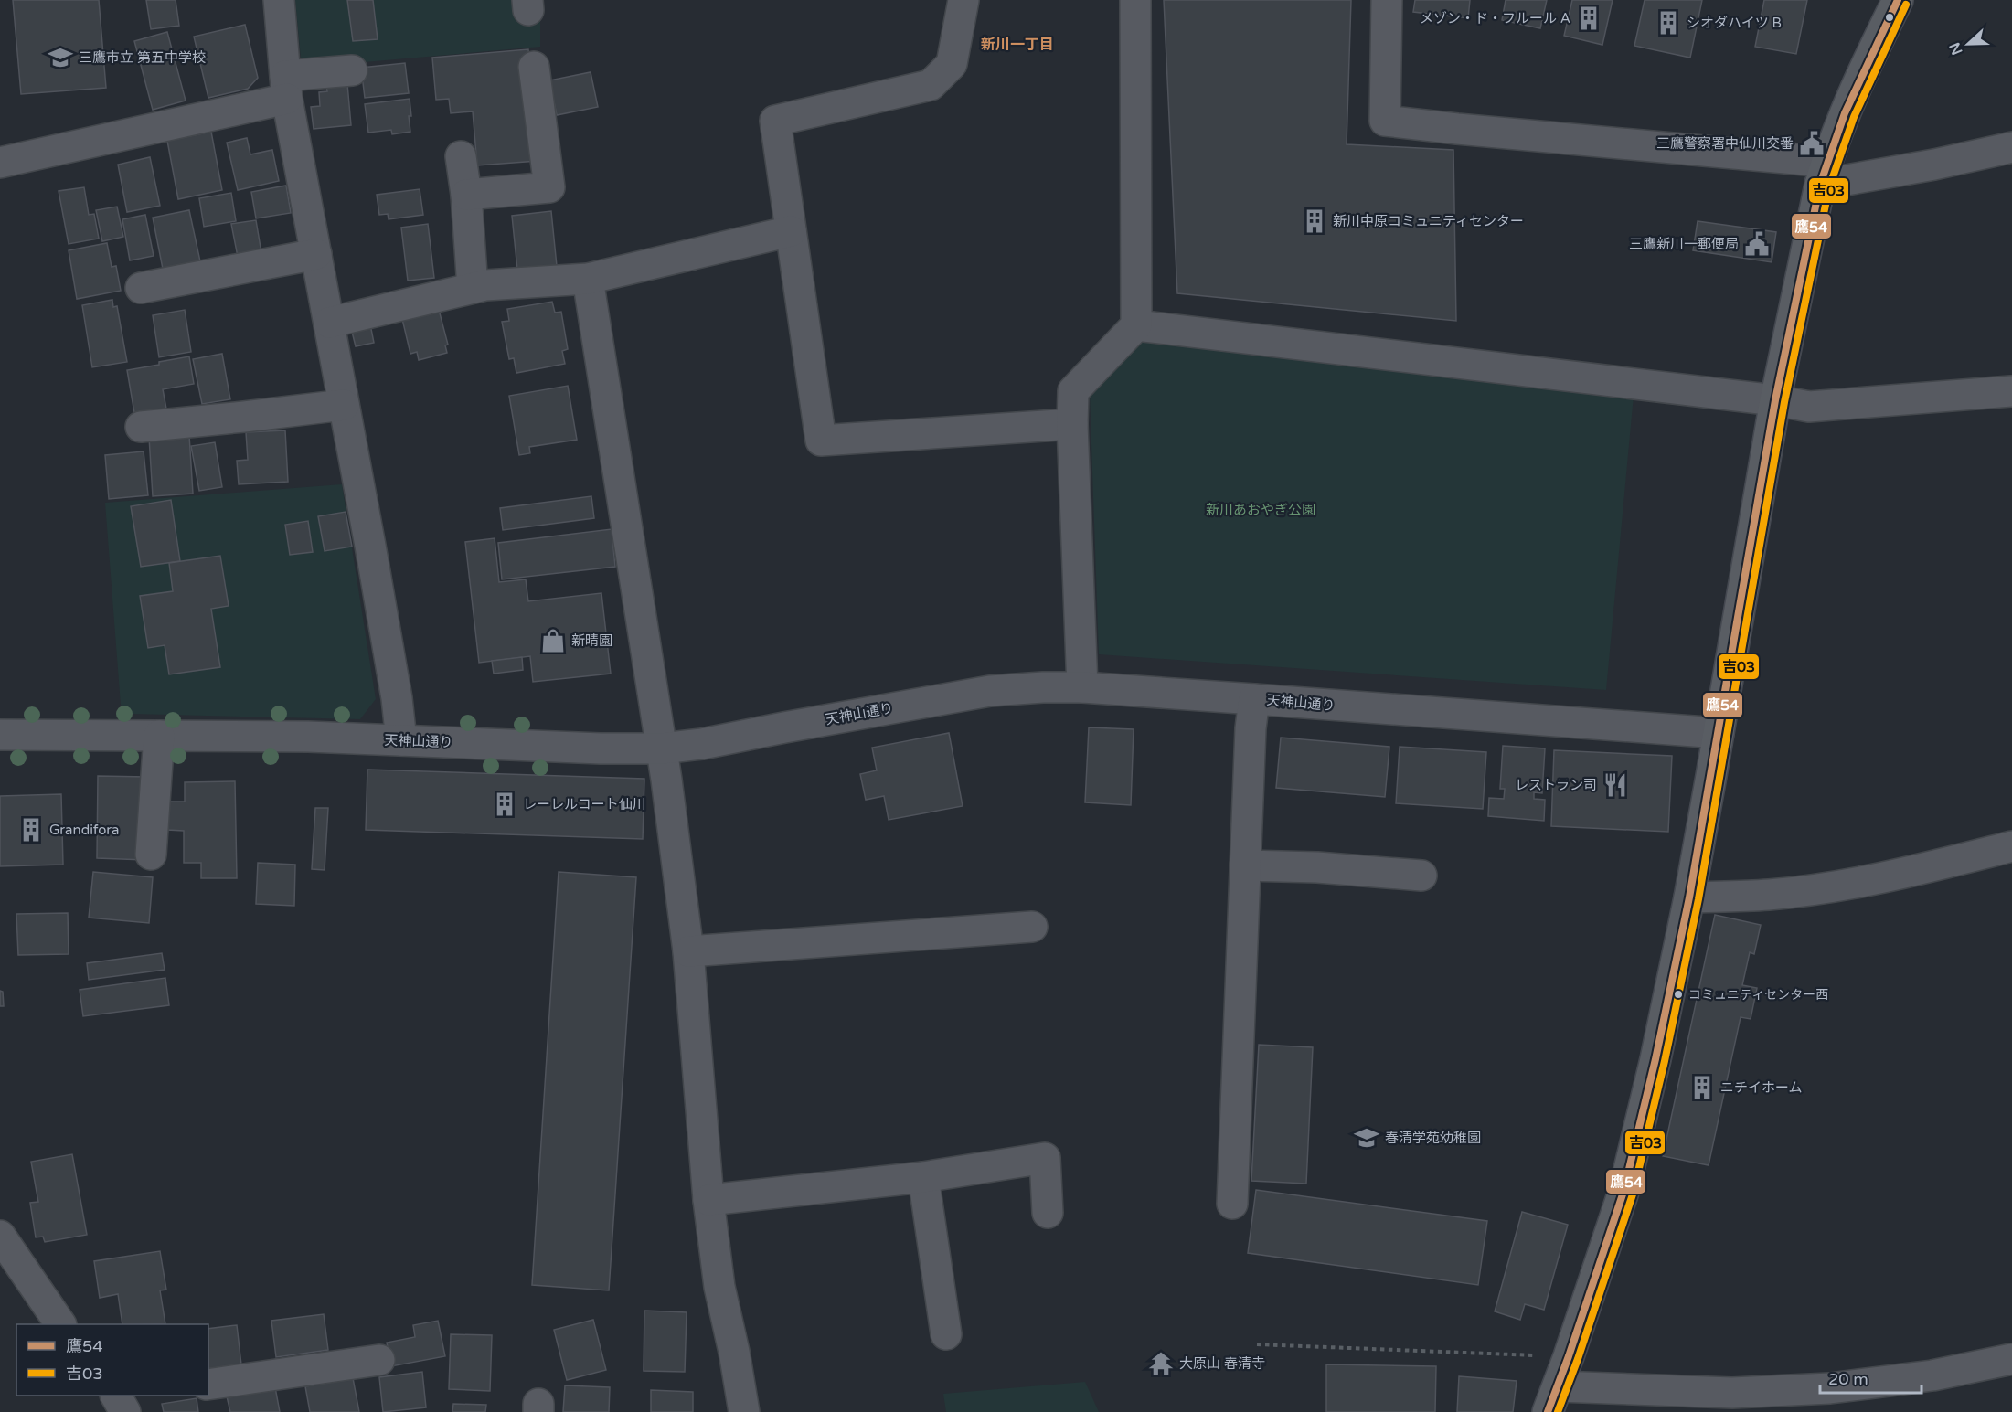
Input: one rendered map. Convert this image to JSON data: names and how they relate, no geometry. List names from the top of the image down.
{
  "streets": {
    "street": ["天神山通り"]
  },
  "districts": ["新川一丁目"],
  "parks": ["新川あおやぎ公園"],
  "places": {
    "building": [
      "メゾン・ド・フルール A",
      "シオダハイツ B",
      "新川中原コミュニティセンター",
      "レーレルコート仙川",
      "Grandifora",
      "ニチイホーム"
    ],
    "school or university": ["三鷹市立 第五中学校", "春清学苑幼稚園"],
    "public building": ["三鷹警察署中仙川交番", "三鷹新川一郵便局"],
    "shop": ["新晴園"],
    "restaurant": ["レストラン司"],
    "other": ["コミュニティセンター西"],
    "temple": ["大原山 春清寺"]
  },
  "lines": ["transit line 鷹54", "transit line 吉03"],
  "legend": ["鷹54", "吉03"],
  "scale_bar": "20 m",
  "north": "left"
}
